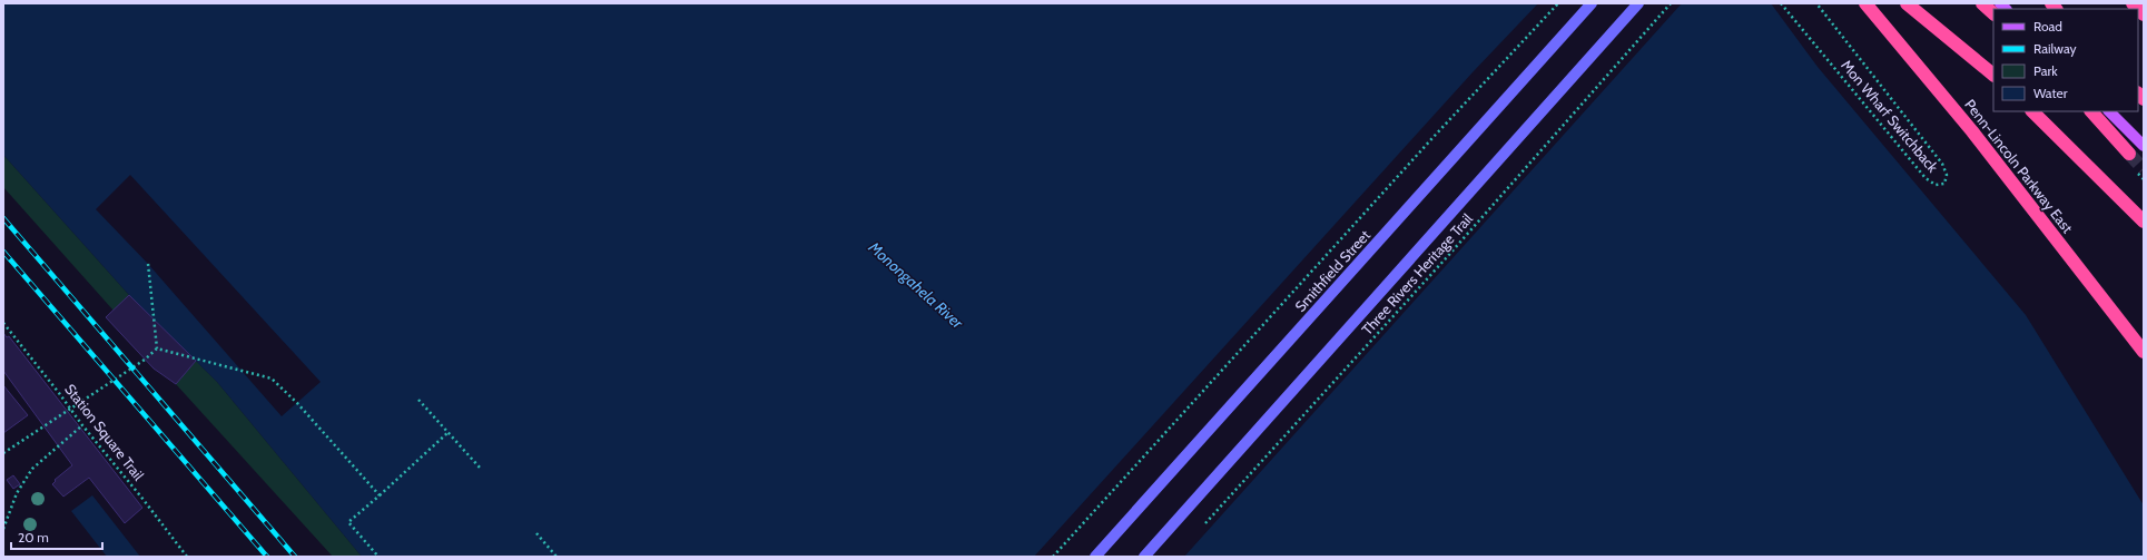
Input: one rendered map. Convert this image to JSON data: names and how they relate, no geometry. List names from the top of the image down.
{
  "streets": {
    "highway": ["Penn-Lincoln Parkway East"],
    "main road": ["Smithfield Street"],
    "path": ["Mon Wharf Switchback", "Three Rivers Heritage Trail", "Station Square Trail"]
  },
  "water": ["Monongahela River"],
  "legend": [
    "Road",
    "Railway",
    "Park",
    "Water"
  ],
  "scale_bar": "20 m"
}
